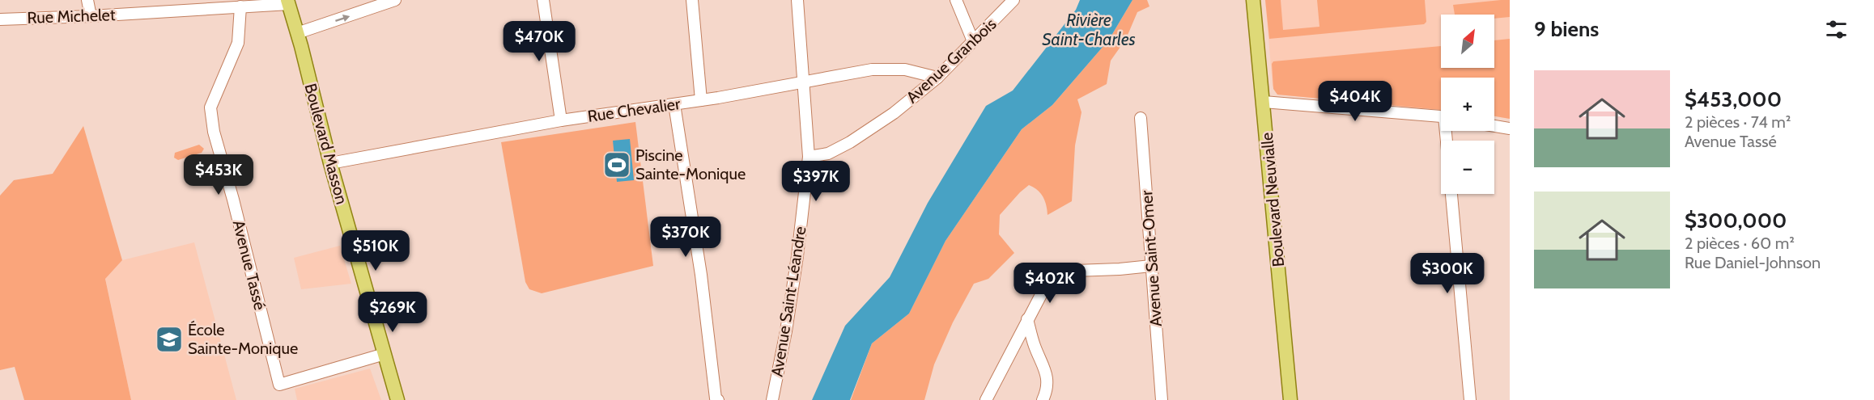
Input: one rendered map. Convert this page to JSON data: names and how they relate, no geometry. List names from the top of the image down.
{
  "streets": {
    "main road": ["Boulevard Masson", "Boulevard Neuvialle"],
    "street": [
      "Rue Michelet",
      "Avenue Granbois",
      "Rue Chevalier",
      "Avenue Saint-Omer",
      "Avenue Tassé",
      "Avenue Saint-Léandre"
    ]
  },
  "crossings": [
    ["Rue Michelet", "Boulevard Masson"],
    ["Rue Michelet", "Avenue Tassé"],
    ["Avenue Granbois", "Rue Chevalier"],
    ["Avenue Granbois", "Avenue Saint-Léandre"],
    ["Rue Chevalier", "Boulevard Masson"],
    ["Rue Chevalier", "Avenue Saint-Léandre"],
    ["Boulevard Masson", "Avenue Tassé"]
  ],
  "water": ["Rivière Saint-Charles"],
  "places": {
    "sports": ["Piscine Sainte-Monique"],
    "school or university": ["École Sainte-Monique"]
  },
  "north": "top right",
  "page": {
    "heading": "9 biens",
    "map_buttons": ["+", "−"],
    "price": [
      "$470K",
      "$404K",
      "$453K",
      "$397K",
      "$370K",
      "$510K",
      "$300K",
      "$402K",
      "$269K"
    ],
    "list": [
      {
        "name": "$453,000",
        "note": "2 pièces · 74 m² · Avenue Tassé"
      },
      {
        "name": "$300,000",
        "note": "2 pièces · 60 m² · Rue Daniel-Johnson"
      }
    ]
  }
}
